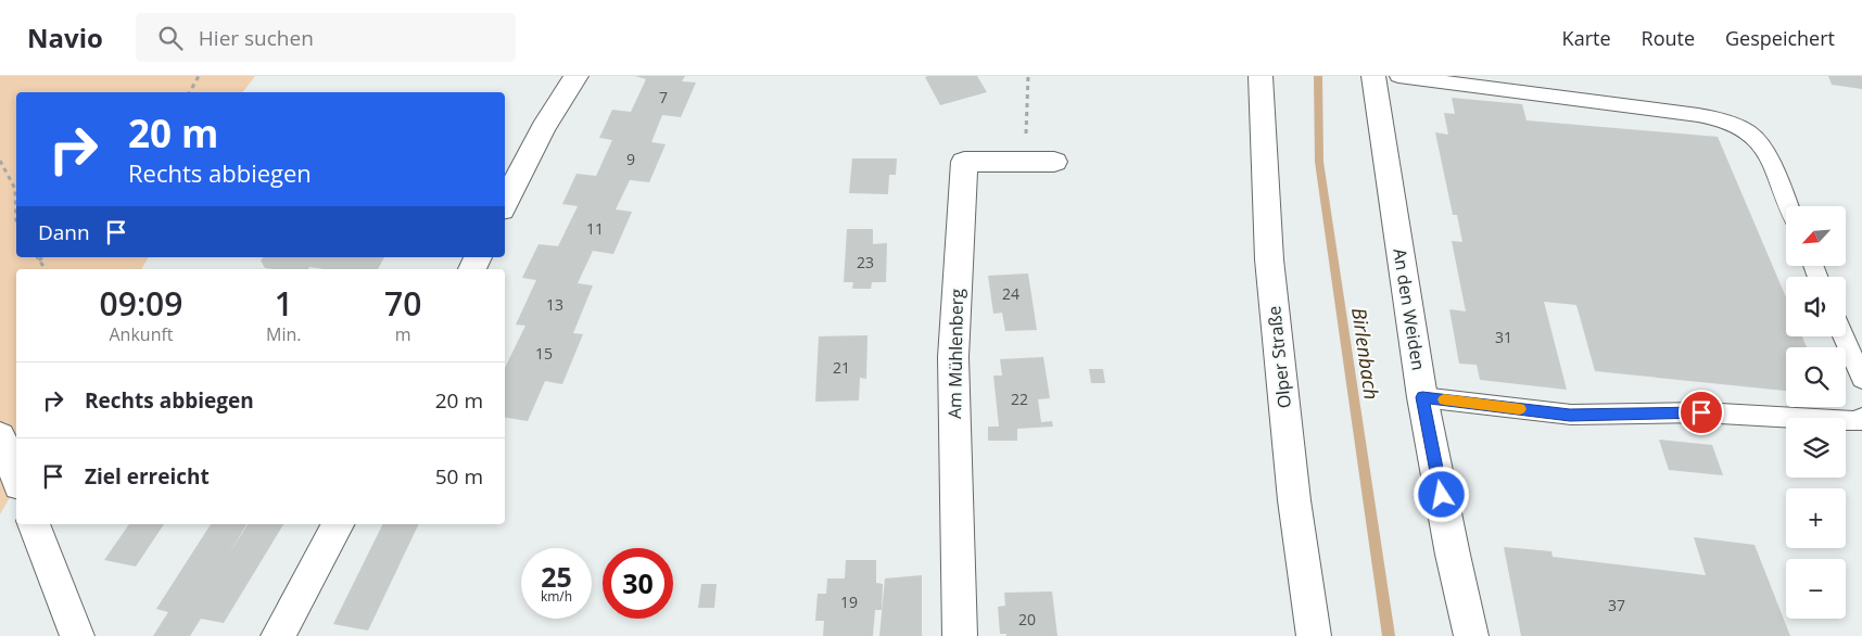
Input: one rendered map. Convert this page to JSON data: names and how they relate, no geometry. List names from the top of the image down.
{
  "streets": {
    "street": ["An den Weiden", "Am Mühlenberg", "Olper Straße"]
  },
  "water": ["Birlenbach"],
  "house_numbers": [
    "7",
    "9",
    "11",
    "23",
    "24",
    "13",
    "31",
    "15",
    "21",
    "22",
    "19",
    "37",
    "20"
  ],
  "north": "bottom left",
  "page": {
    "header": "Navio",
    "search": "Hier suchen",
    "nav": ["Karte", "Route", "Gespeichert"],
    "turn": ["20 m", "Rechts abbiegen"],
    "map_buttons": ["+", "−"],
    "then": "Dann",
    "eta": [
      "09:09",
      "Ankunft",
      "1",
      "Min.",
      "70",
      "m"
    ],
    "list": [
      {
        "name": "Rechts abbiegen",
        "value": "20 m"
      },
      {
        "name": "Ziel erreicht",
        "value": "50 m"
      }
    ],
    "speed": "25 km/h",
    "limit": "30"
  }
}
